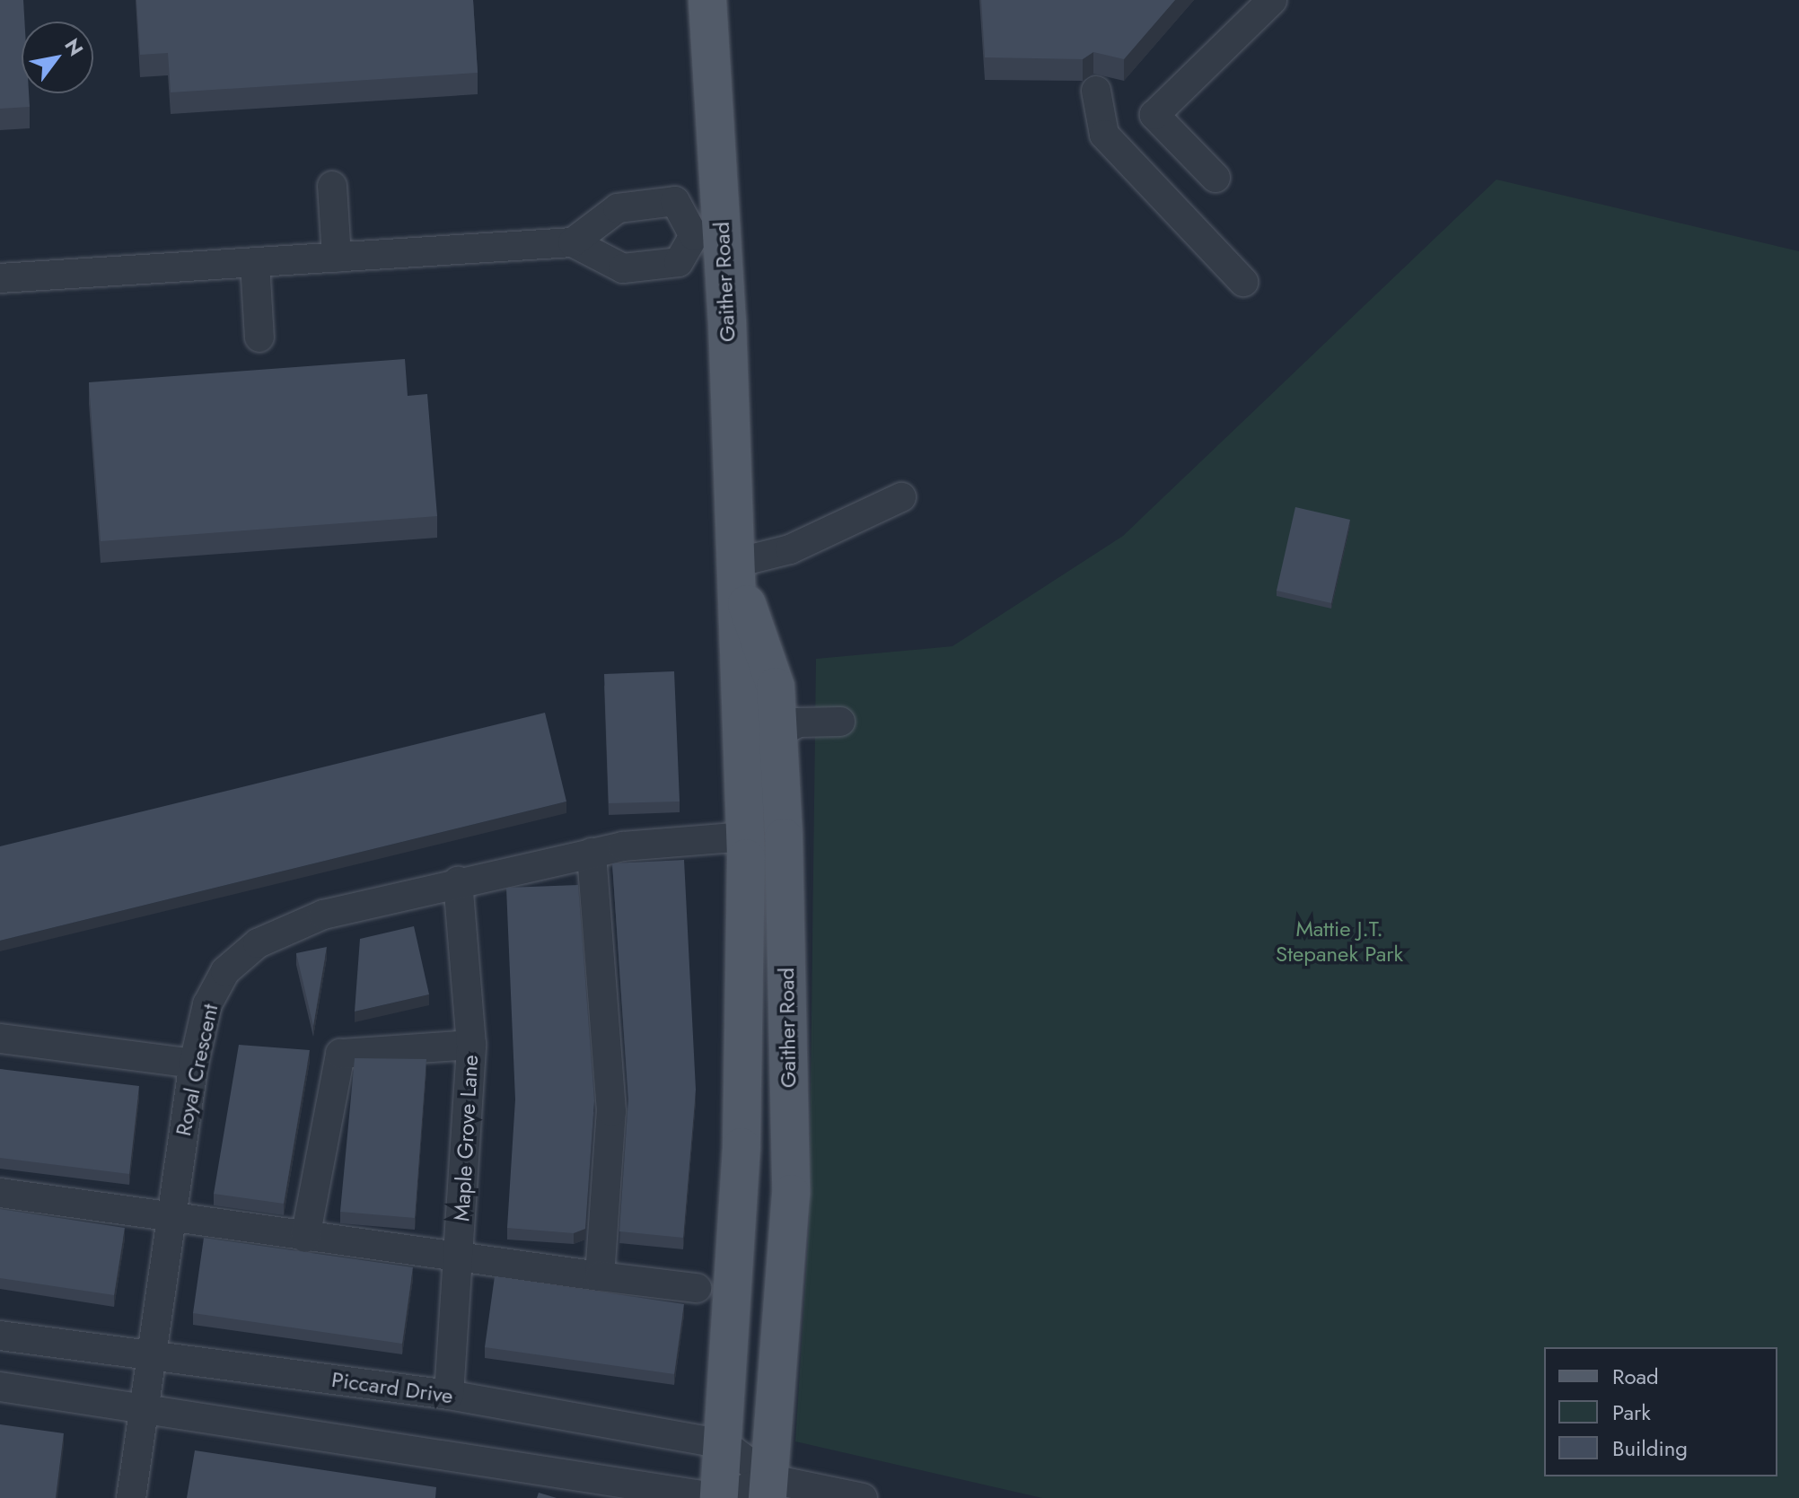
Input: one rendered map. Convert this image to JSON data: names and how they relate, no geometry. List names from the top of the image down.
{
  "streets": {
    "main road": ["Gaither Road"],
    "street": ["Royal Crescent", "Maple Grove Lane", "Piccard Drive"]
  },
  "crossings": [
    ["Gaither Road", "Royal Crescent"],
    ["Gaither Road", "Piccard Drive"],
    ["Royal Crescent", "Maple Grove Lane"],
    ["Royal Crescent", "Piccard Drive"],
    ["Maple Grove Lane", "Piccard Drive"]
  ],
  "parks": ["Mattie J.T. Stepanek Park"],
  "legend": ["Road", "Park", "Building"],
  "north": "top right"
}
